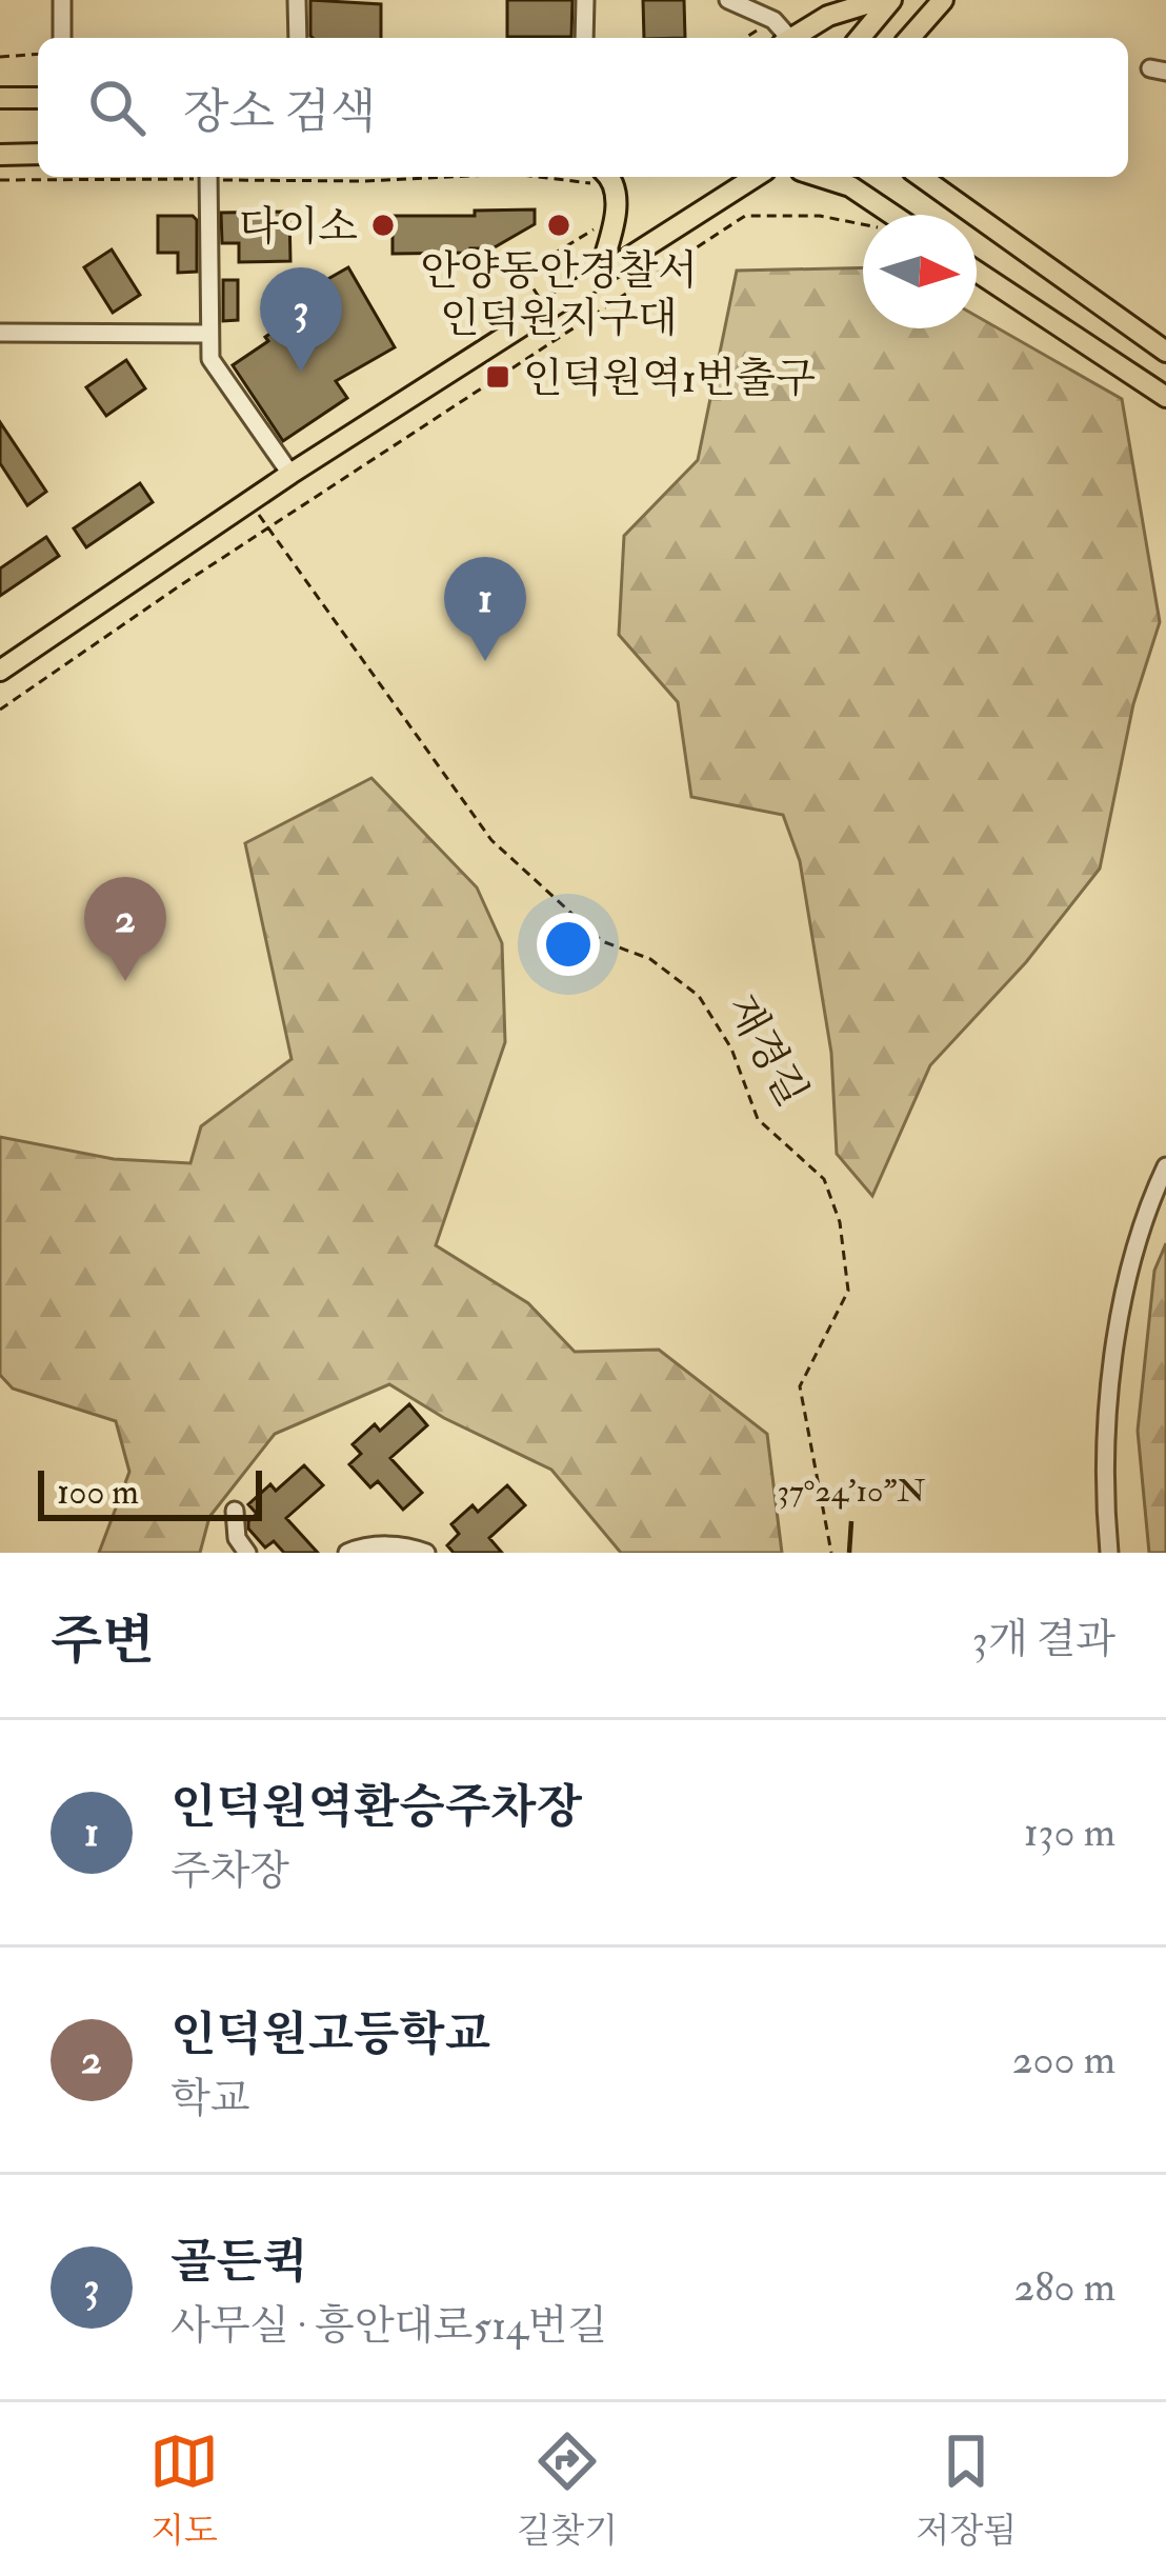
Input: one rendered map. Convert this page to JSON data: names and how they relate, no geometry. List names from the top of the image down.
{
  "streets": {
    "path": ["재경길"]
  },
  "places": {
    "other": ["다이소", "안양동안경찰서 인덕원지구대"],
    "transit": ["인덕원역1번출구"]
  },
  "scale_bar": "100 m",
  "north": "right",
  "page": {
    "search": "장소 검색",
    "pins": ["3", "1", "2"],
    "scale": "100 m",
    "heading": ["주변", "3개 결과"],
    "list": [
      {
        "mark": "1",
        "name": "인덕원역환승주차장",
        "note": "주차장",
        "value": "130 m"
      },
      {
        "mark": "2",
        "name": "인덕원고등학교",
        "note": "학교",
        "value": "200 m"
      },
      {
        "mark": "3",
        "name": "골든퀵",
        "note": "사무실 · 흥안대로514번길",
        "value": "280 m"
      }
    ],
    "nav": ["지도", "길찾기", "저장됨"]
  },
  "coordinates": ["37°24'10\"N"]
}
